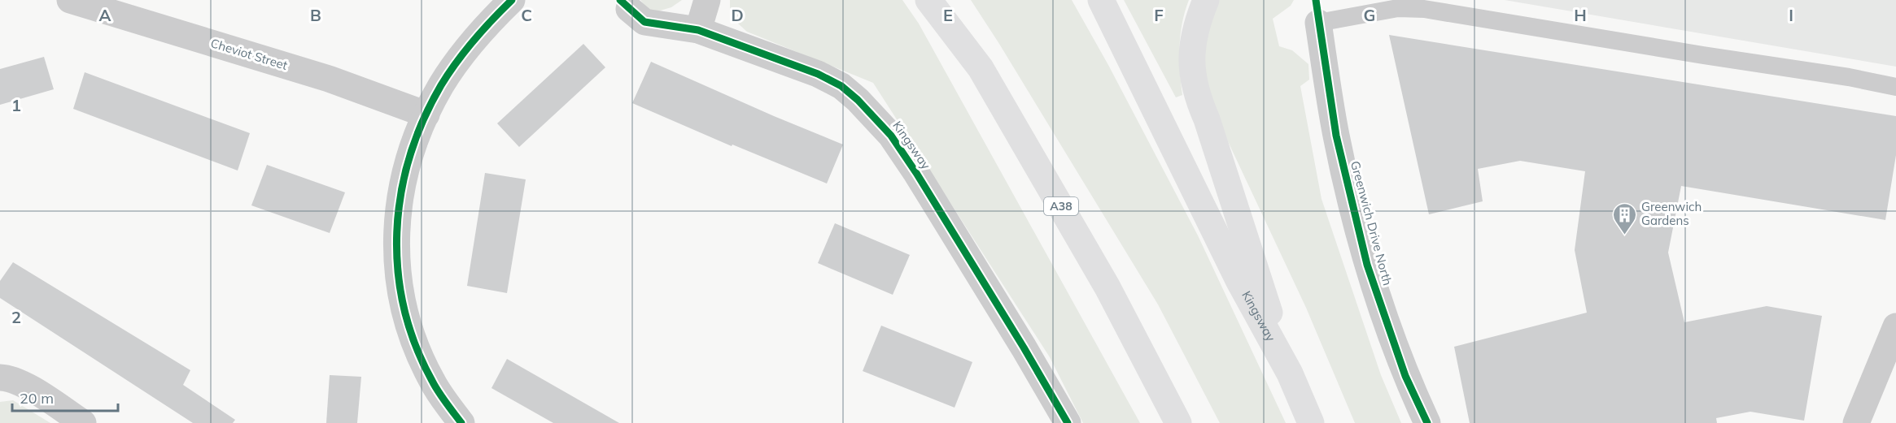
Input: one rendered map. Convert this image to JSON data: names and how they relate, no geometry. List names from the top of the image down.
{
  "streets": {
    "highway": ["Kingsway", "A38"],
    "street": ["Cheviot Street", "Greenwich Drive North"]
  },
  "places": {
    "building": ["Greenwich Gardens"]
  },
  "scale_bar": "20 m",
  "grid": {
    "columns": [
      "A",
      "B",
      "C",
      "D",
      "E",
      "F",
      "G",
      "H",
      "I"
    ],
    "rows": ["1", "2"]
  }
}
